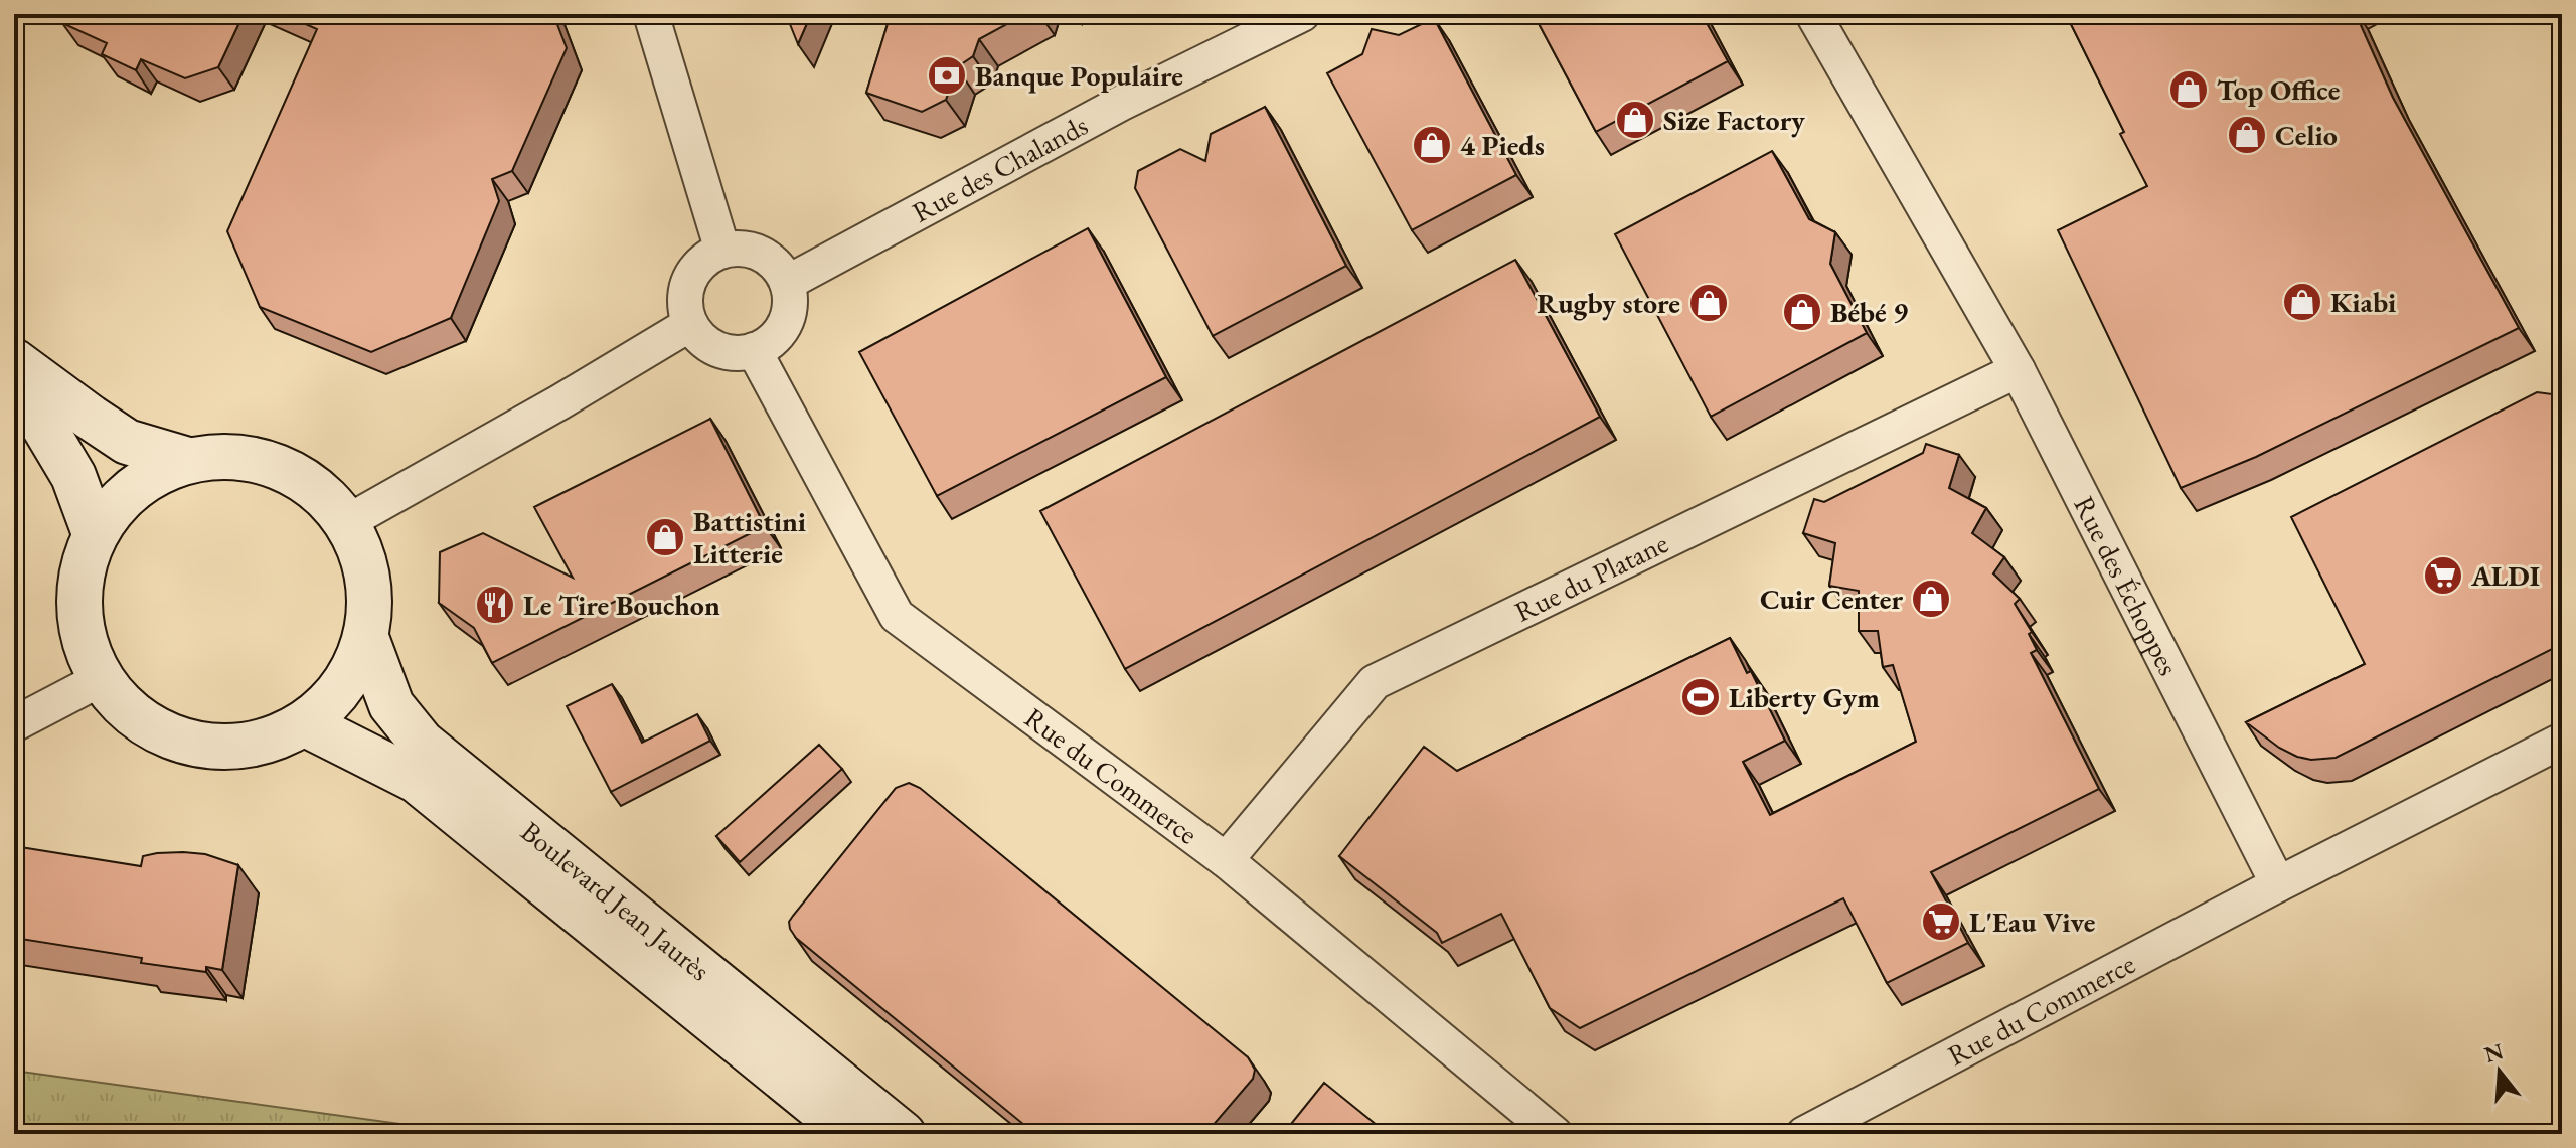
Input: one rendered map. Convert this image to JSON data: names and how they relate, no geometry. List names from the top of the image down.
{
  "streets": {
    "street": [
      "Rue des Chalands",
      "Rue du Platane",
      "Rue des Échoppes",
      "Rue du Commerce",
      "Boulevard Jean Jaurès"
    ]
  },
  "crossings": [
    ["Rue des Chalands", "Rue du Commerce"],
    ["Rue du Platane", "Rue des Échoppes"],
    ["Rue du Platane", "Rue du Commerce"],
    ["Rue des Échoppes", "Rue du Commerce"]
  ],
  "places": {
    "bank": ["Banque Populaire"],
    "shop": [
      "Top Office",
      "Size Factory",
      "Celio",
      "4 Pieds",
      "Kiabi",
      "Rugby store",
      "Bébé 9",
      "Battistini Litterie",
      "Cuir Center"
    ],
    "supermarket": ["ALDI", "L'Eau Vive"],
    "restaurant": ["Le Tire Bouchon"],
    "sports": ["Liberty Gym"]
  },
  "north": "top"
}
